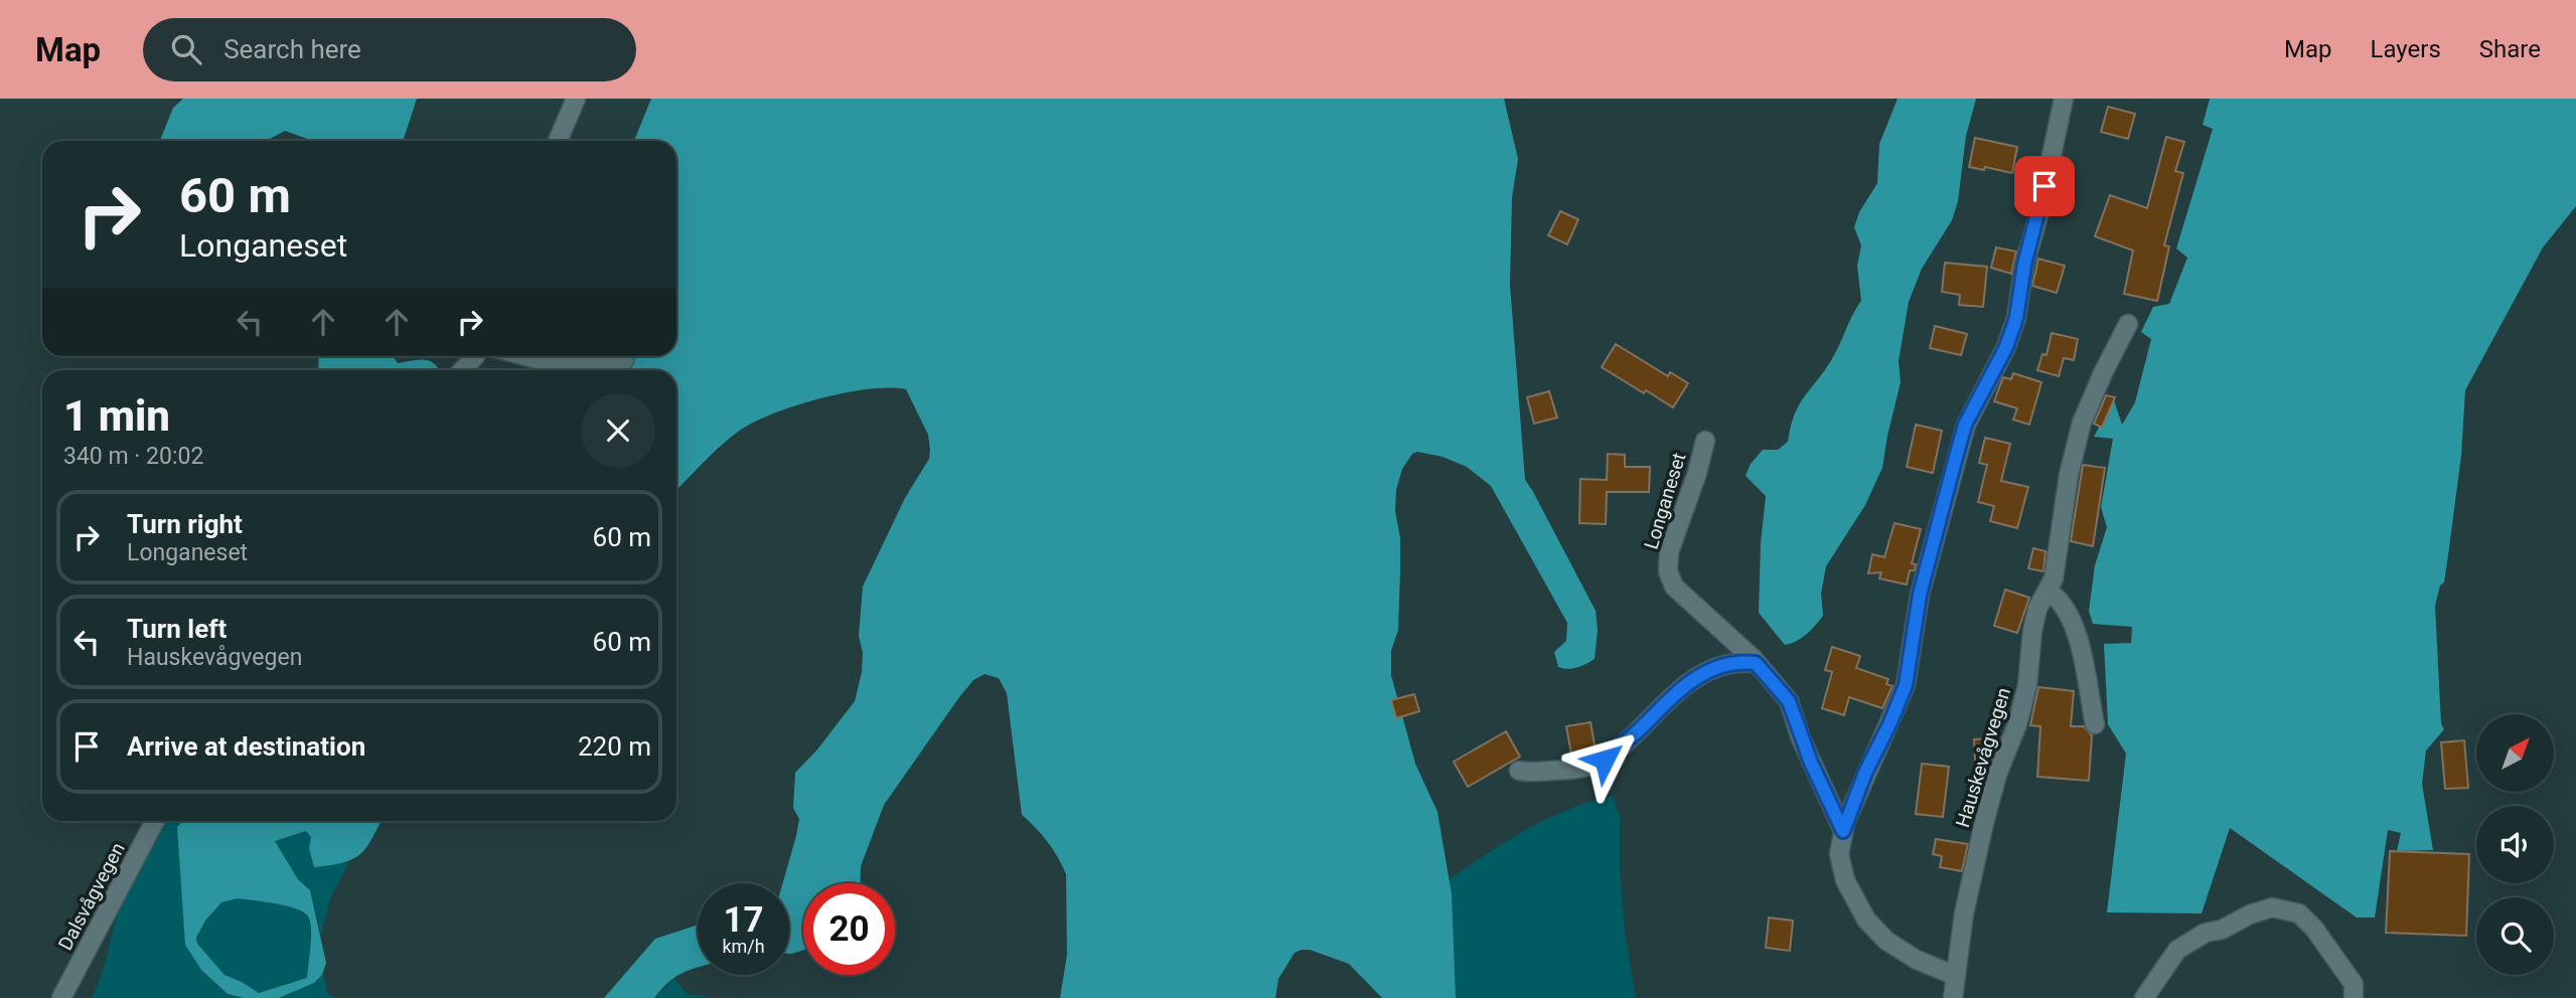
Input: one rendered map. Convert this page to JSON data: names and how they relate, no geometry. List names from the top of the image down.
{
  "streets": {
    "street": ["Longaneset", "Hauskevågvegen", "Dalsvågvegen"]
  },
  "north": "top right",
  "page": {
    "header": "Map",
    "search": "Search here",
    "nav": ["Map", "Layers", "Share"],
    "turn": ["60 m", "Longaneset"],
    "heading": ["1 min", "340 m · 20:02"],
    "list": [
      {
        "name": "Turn right",
        "note": "Longaneset",
        "value": "60 m"
      },
      {
        "name": "Turn left",
        "note": "Hauskevågvegen",
        "value": "60 m"
      },
      {
        "name": "Arrive at destination",
        "value": "220 m"
      }
    ],
    "speed": "17 km/h",
    "limit": "20"
  }
}
